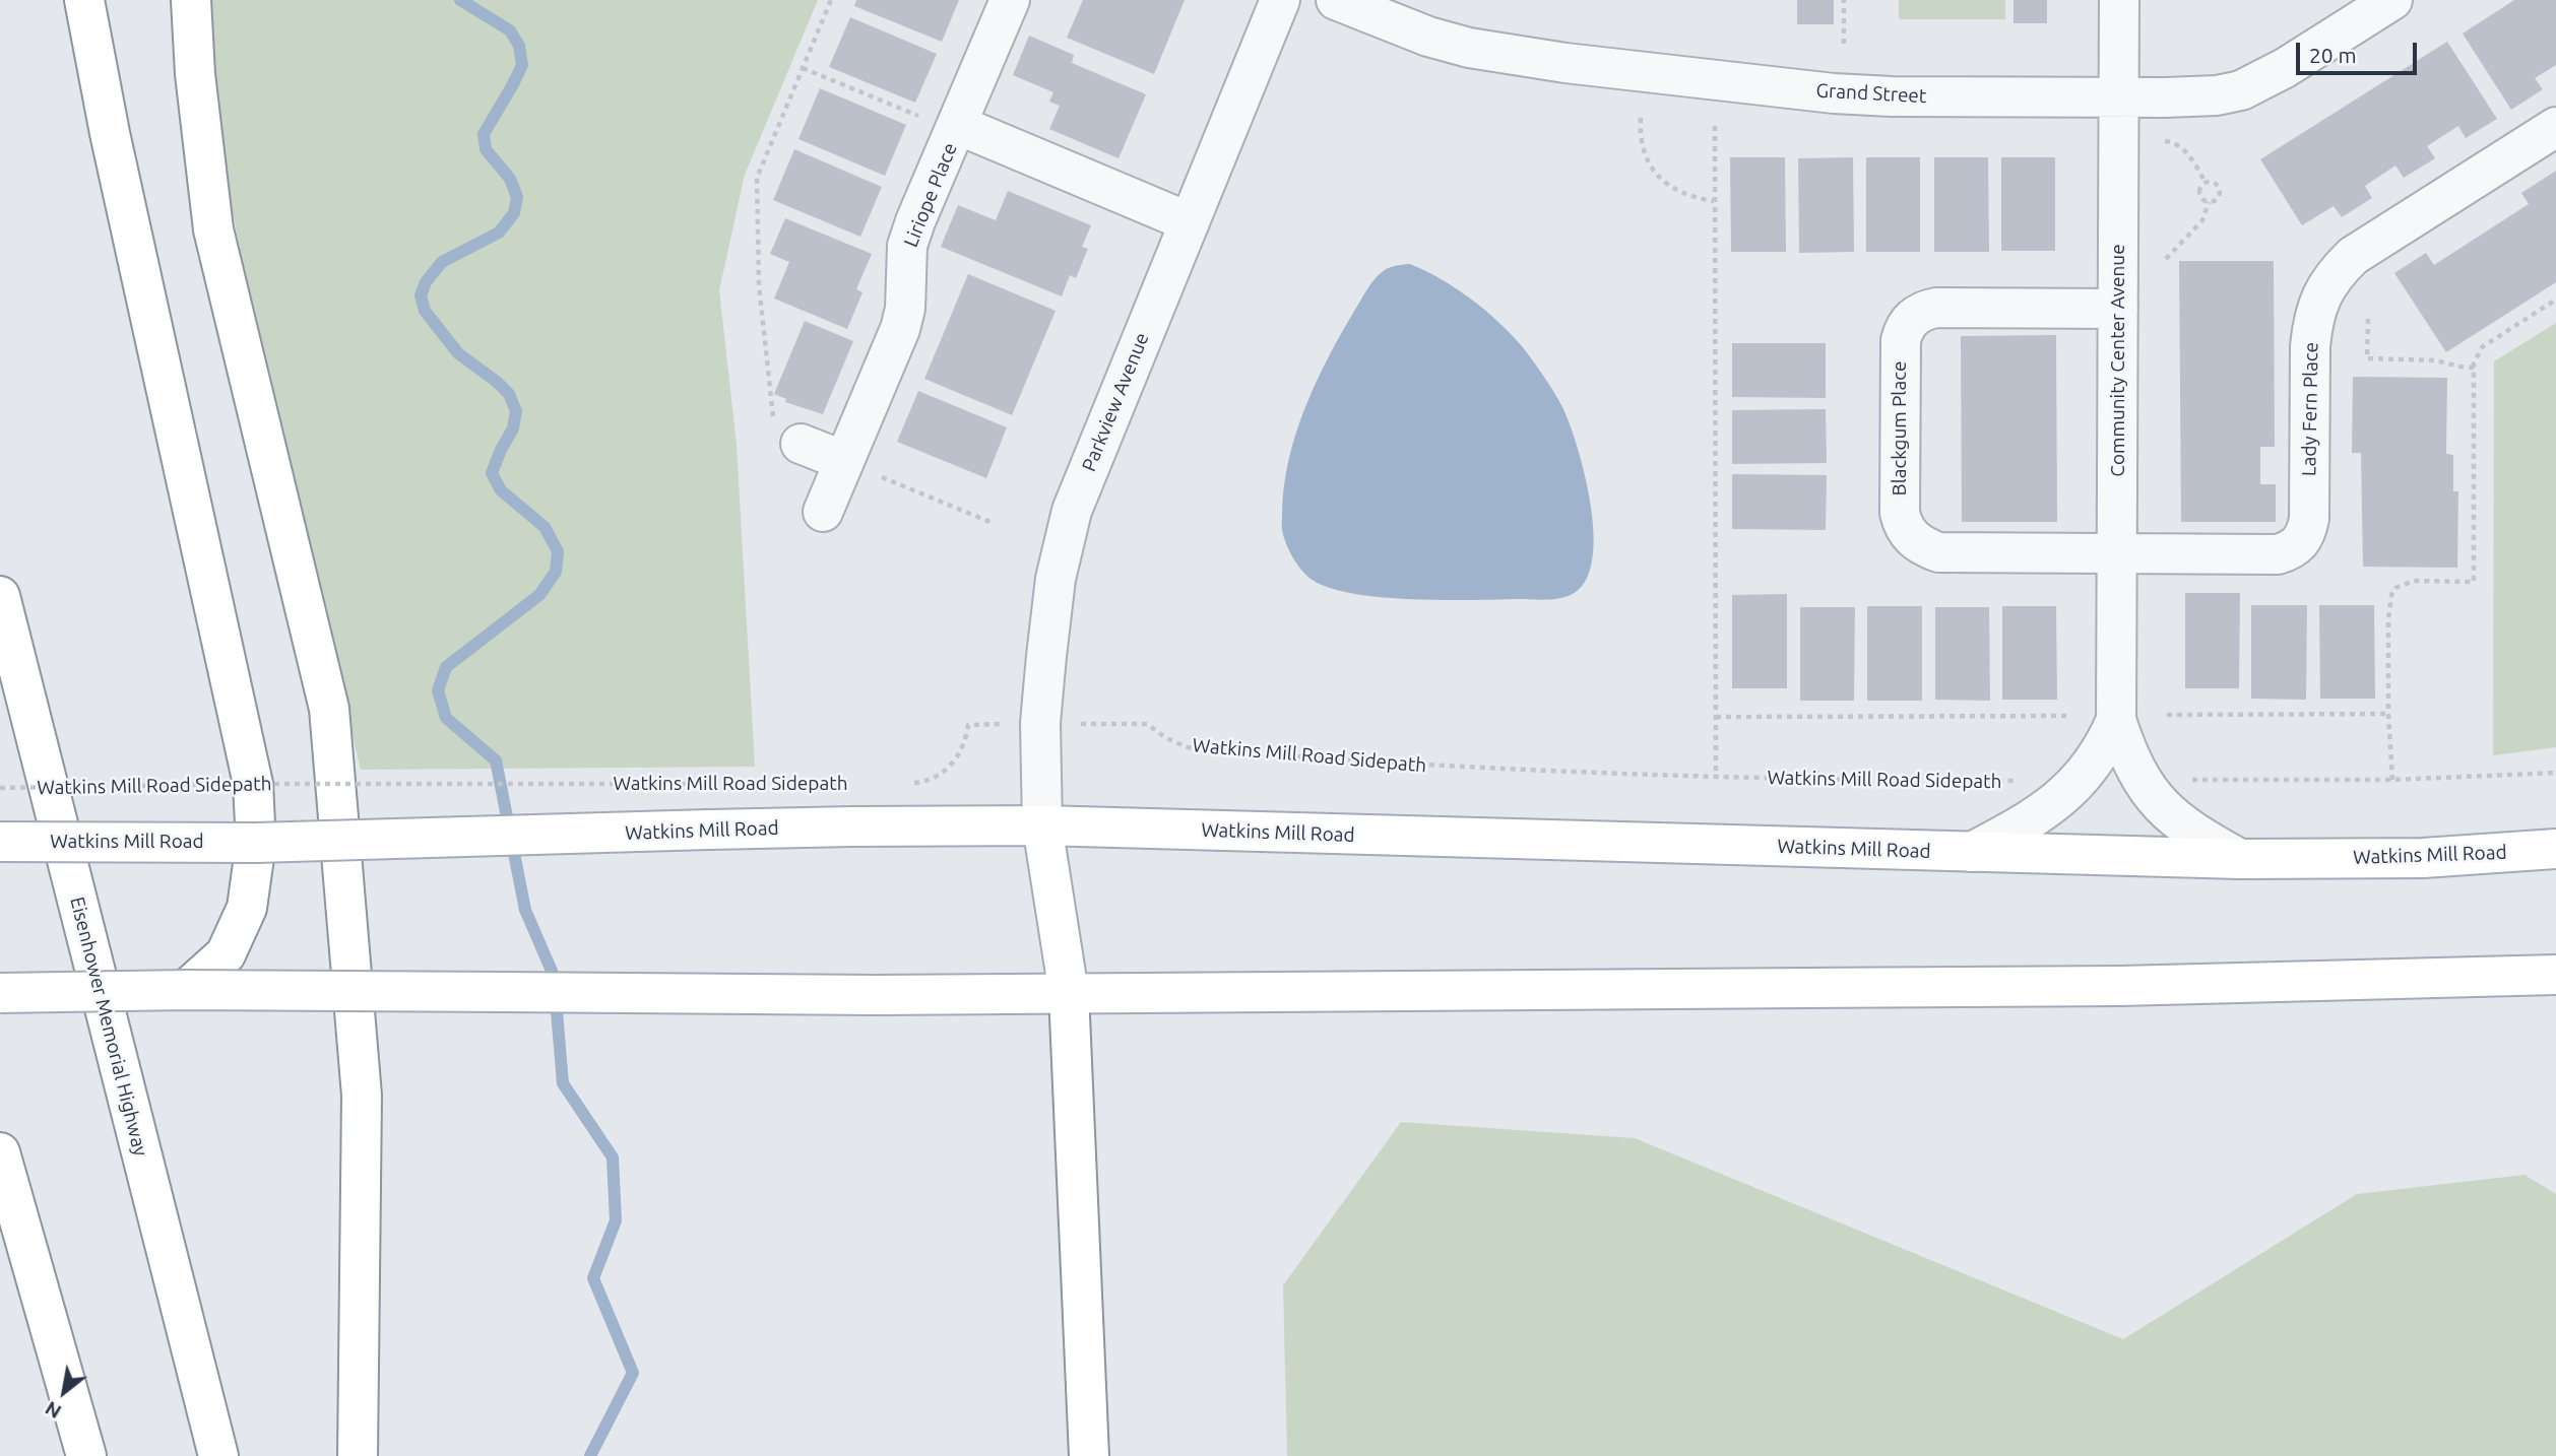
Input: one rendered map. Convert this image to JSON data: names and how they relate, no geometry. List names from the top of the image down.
{
  "streets": {
    "main road": ["Watkins Mill Road", "Eisenhower Memorial Highway"],
    "street": [
      "Grand Street",
      "Liriope Place",
      "Community Center Avenue",
      "Parkview Avenue",
      "Lady Fern Place",
      "Blackgum Place"
    ],
    "path": ["Watkins Mill Road Sidepath"]
  },
  "crossings": [
    ["Grand Street", "Community Center Avenue"],
    ["Community Center Avenue", "Lady Fern Place"],
    ["Community Center Avenue", "Blackgum Place"],
    ["Community Center Avenue", "Watkins Mill Road"],
    ["Parkview Avenue", "Watkins Mill Road Sidepath"],
    ["Parkview Avenue", "Watkins Mill Road"],
    ["Lady Fern Place", "Blackgum Place"]
  ],
  "scale_bar": "20 m",
  "north": "bottom left"
}
